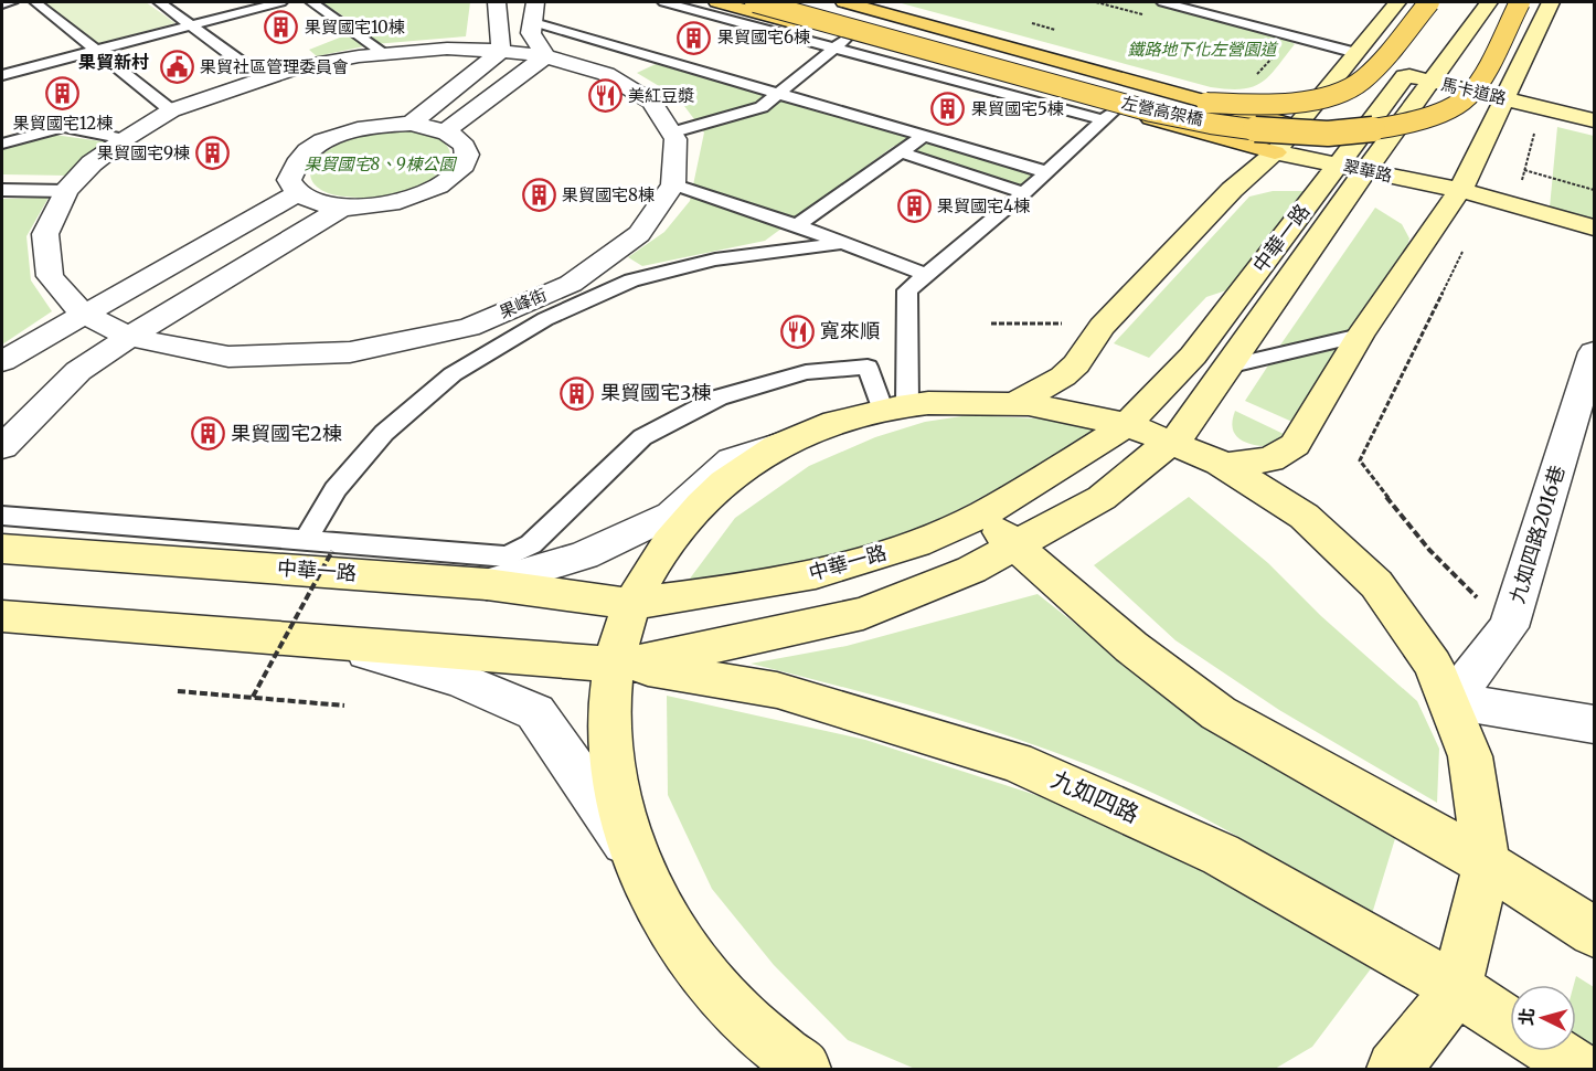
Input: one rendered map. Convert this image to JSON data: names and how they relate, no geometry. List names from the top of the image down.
{
  "streets": {
    "main road": ["左營高架橋"],
    "street": [
      "馬卡道路",
      "翠華路",
      "中華一路",
      "果峰街",
      "九如四路2016巷",
      "九如四路"
    ]
  },
  "crossings": [
    ["馬卡道路", "中華一路"],
    ["翠華路", "中華一路"],
    ["中華一路", "九如四路"]
  ],
  "districts": ["果貿新村"],
  "parks": ["鐵路地下化左營園道", "果貿國宅8、9棟公園"],
  "places": {
    "building": [
      "果貿國宅10棟",
      "果貿國宅6棟",
      "果貿國宅12棟",
      "果貿國宅5棟",
      "果貿國宅9棟",
      "果貿國宅8棟",
      "果貿國宅4棟",
      "果貿國宅3棟",
      "果貿國宅2棟"
    ],
    "public building": ["果貿社區管理委員會"],
    "restaurant": ["美紅豆漿", "寬來順"]
  },
  "north": "left"
}
